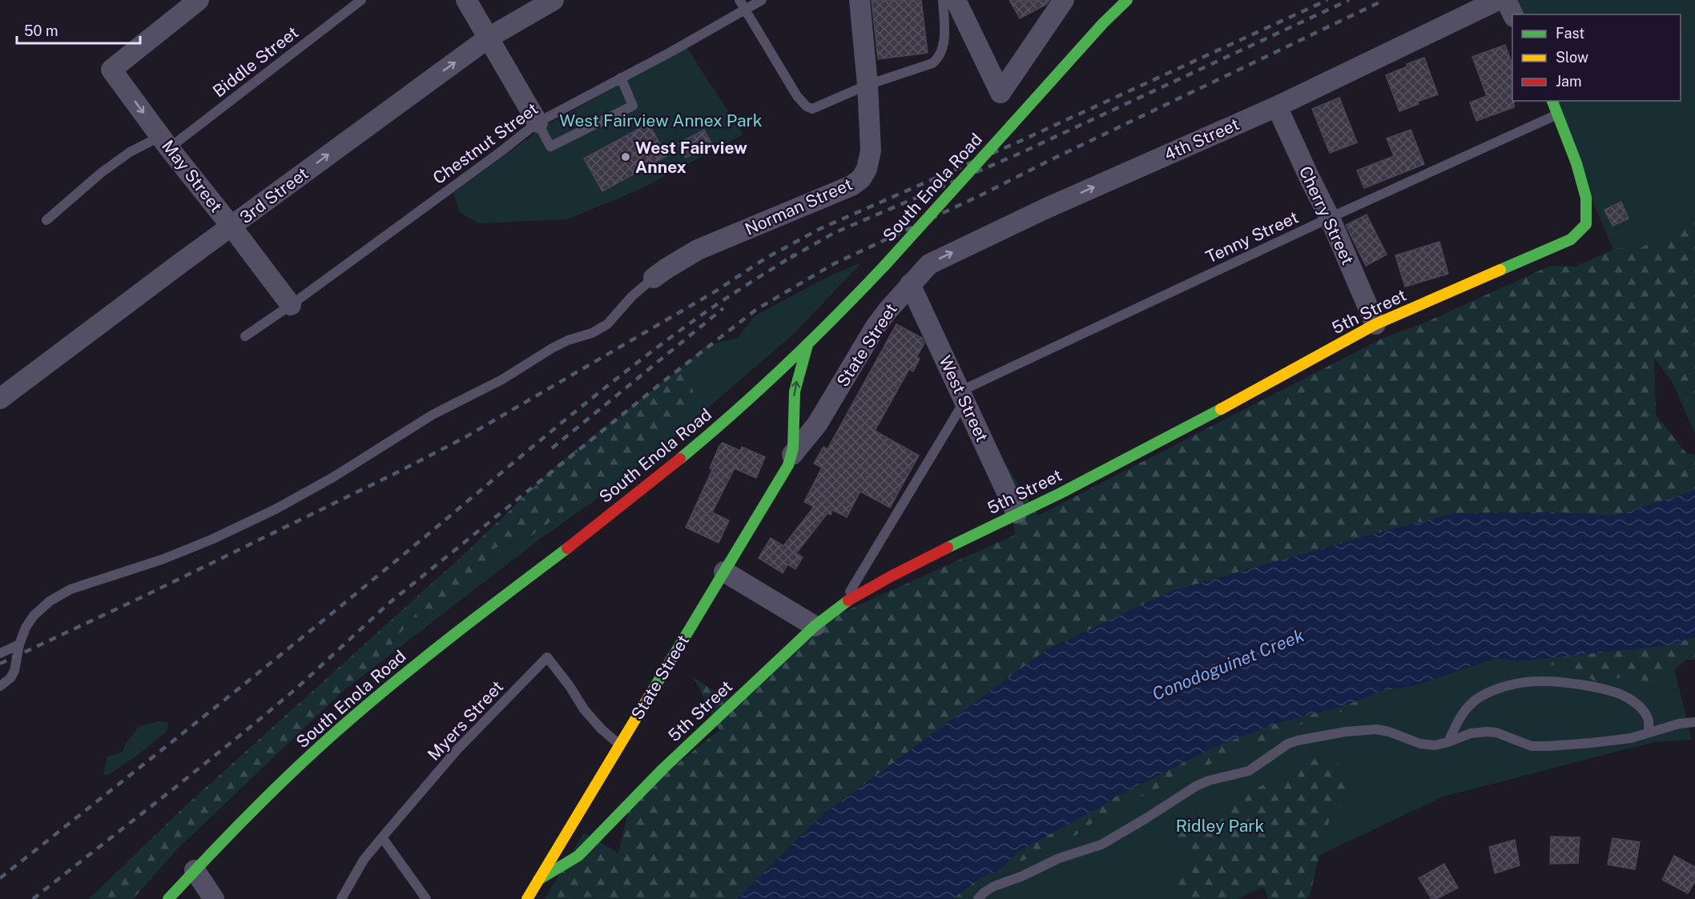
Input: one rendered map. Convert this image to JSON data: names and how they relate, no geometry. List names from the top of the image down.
{
  "streets": {
    "main road": ["South Enola Road", "5th Street", "State Street"],
    "street": [
      "4th Street",
      "May Street",
      "3rd Street",
      "Norman Street",
      "Cherry Street",
      "West Street"
    ],
    "lane": [
      "Biddle Street",
      "Chestnut Street",
      "Tenny Street",
      "Myers Street"
    ]
  },
  "crossings": [
    ["Biddle Street", "May Street"],
    ["4th Street", "Cherry Street"],
    ["4th Street", "State Street"],
    ["4th Street", "West Street"],
    ["Chestnut Street", "May Street"],
    ["May Street", "3rd Street"],
    ["South Enola Road", "State Street"],
    ["Cherry Street", "Tenny Street"],
    ["Cherry Street", "5th Street"],
    ["Tenny Street", "5th Street"],
    ["Tenny Street", "West Street"],
    ["5th Street", "State Street"],
    ["5th Street", "West Street"],
    ["State Street", "West Street"],
    ["State Street", "Myers Street"]
  ],
  "one_way": ["4th Street", "3rd Street"],
  "water": ["Conodoguinet Creek"],
  "parks": ["West Fairview Annex Park", "Ridley Park"],
  "places": ["West Fairview Annex"],
  "legend": ["Fast", "Slow", "Jam"],
  "scale_bar": "50 m"
}
